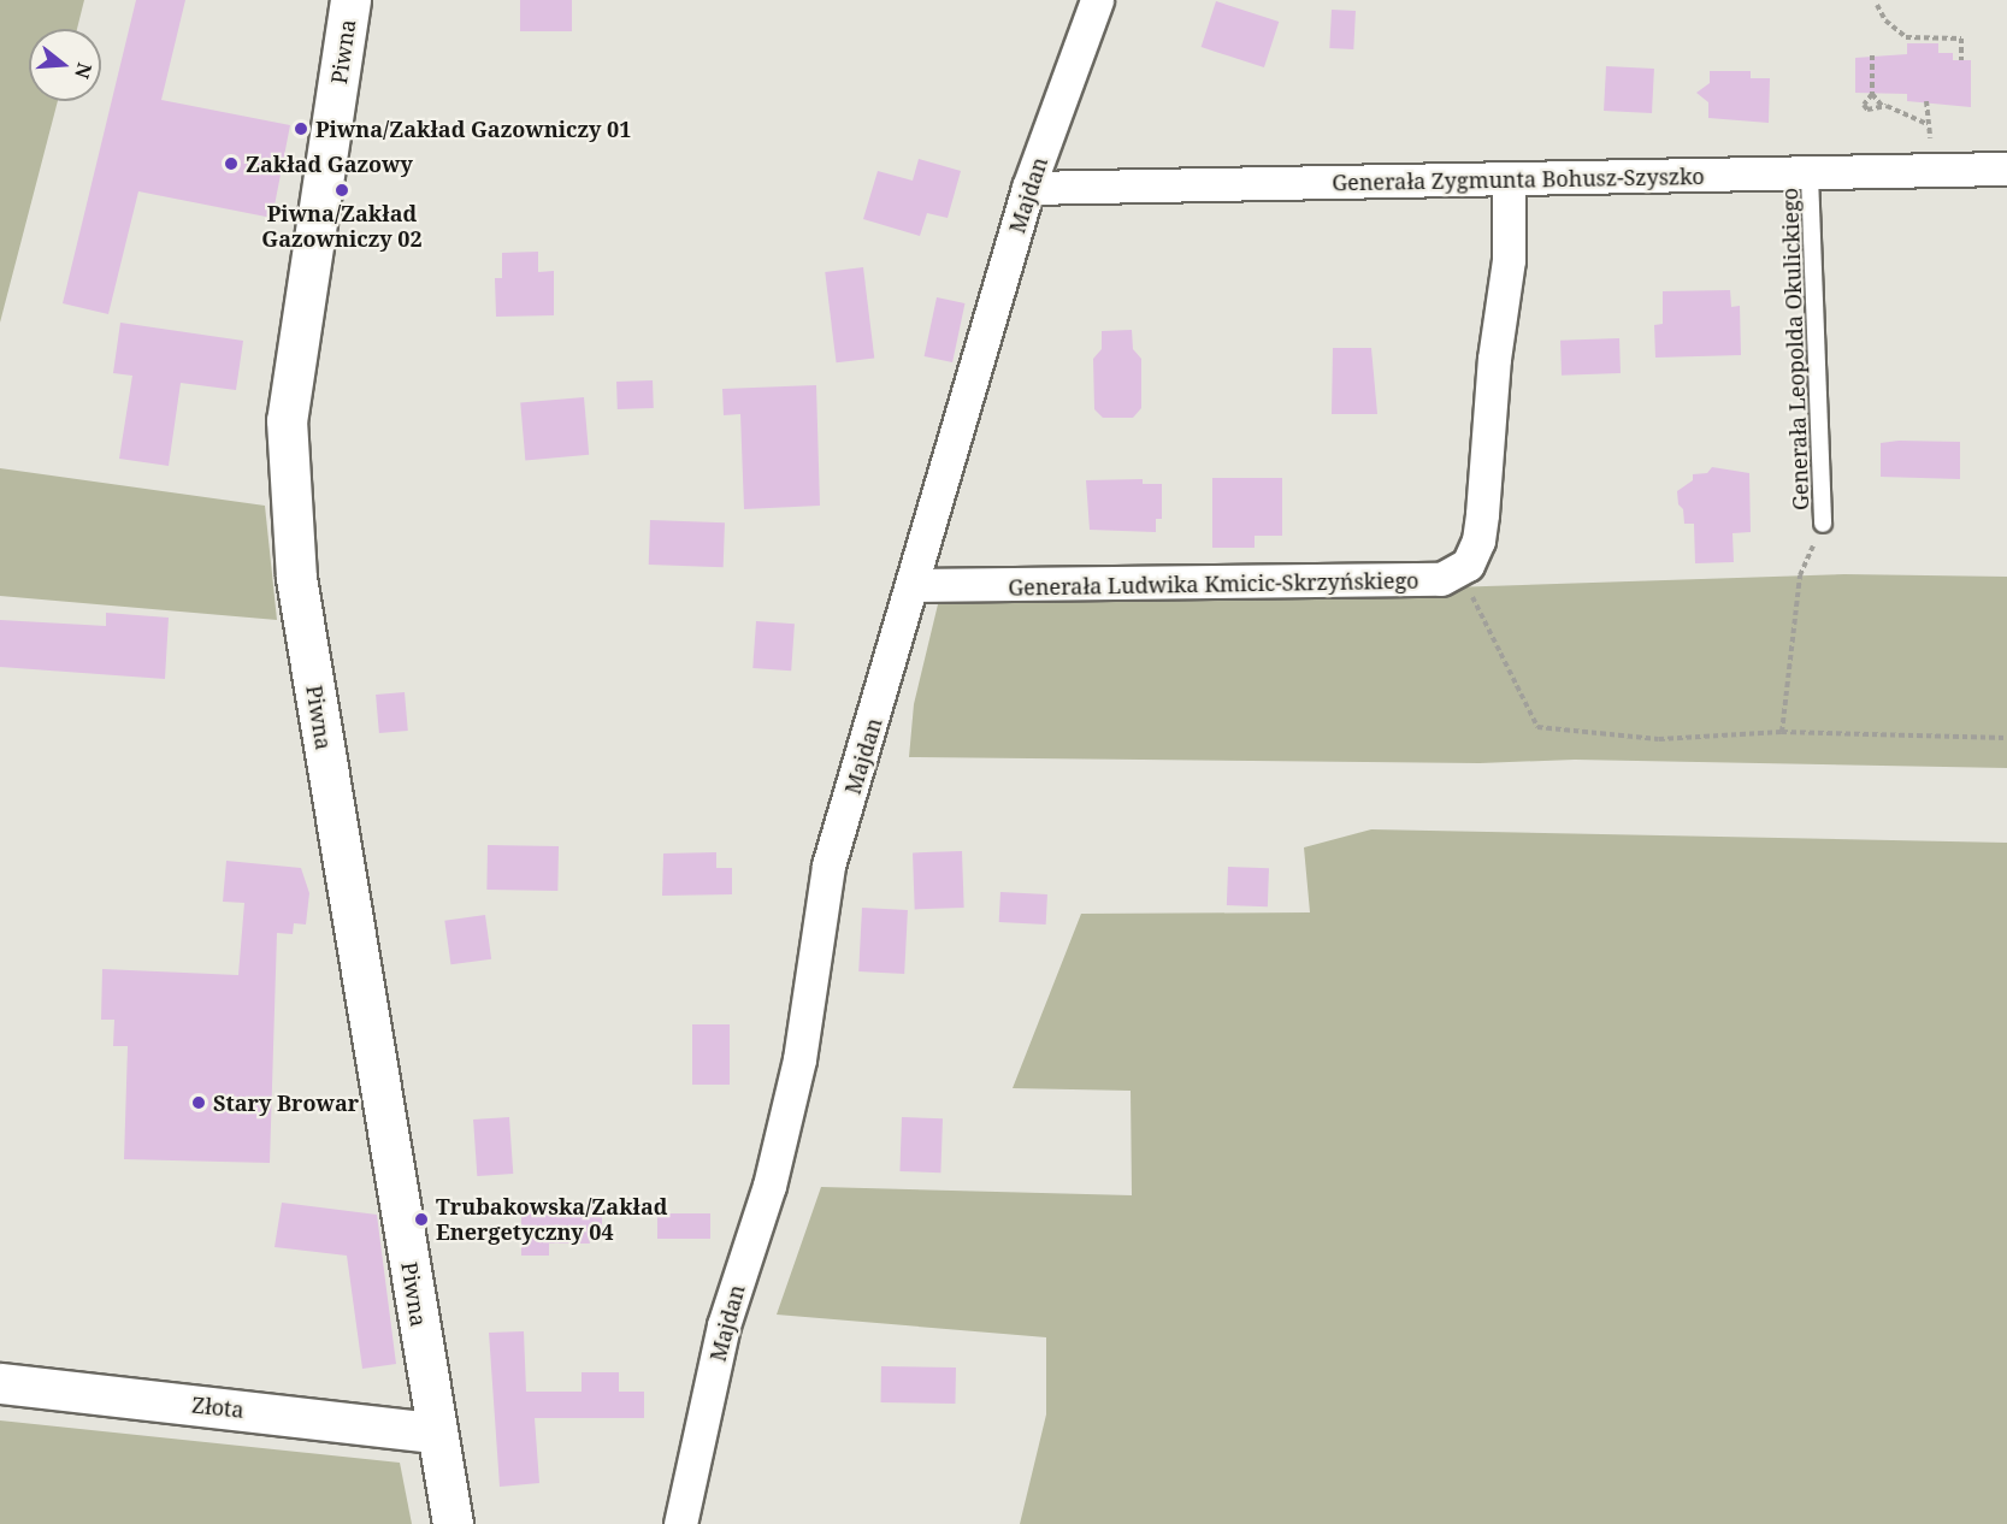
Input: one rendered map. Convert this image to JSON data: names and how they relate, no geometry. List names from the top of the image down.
{
  "streets": {
    "street": [
      "Piwna",
      "Generała Zygmunta Bohusz-Szyszko",
      "Majdan",
      "Generała Ludwika Kmicic-Skrzyńskiego",
      "Złota"
    ],
    "lane": ["Generała Leopolda Okulickiego"]
  },
  "crossings": [
    ["Piwna", "Złota"],
    ["Generała Zygmunta Bohusz-Szyszko", "Majdan"],
    ["Generała Zygmunta Bohusz-Szyszko", "Generała Leopolda Okulickiego"],
    ["Majdan", "Generała Ludwika Kmicic-Skrzyńskiego"]
  ],
  "places": [
    "Piwna/Zakład Gazowniczy 01",
    "Zakład Gazowy",
    "Piwna/Zakład Gazowniczy 02",
    "Stary Browar",
    "Trubakowska/Zakład Energetyczny 04"
  ],
  "north": "right"
}
